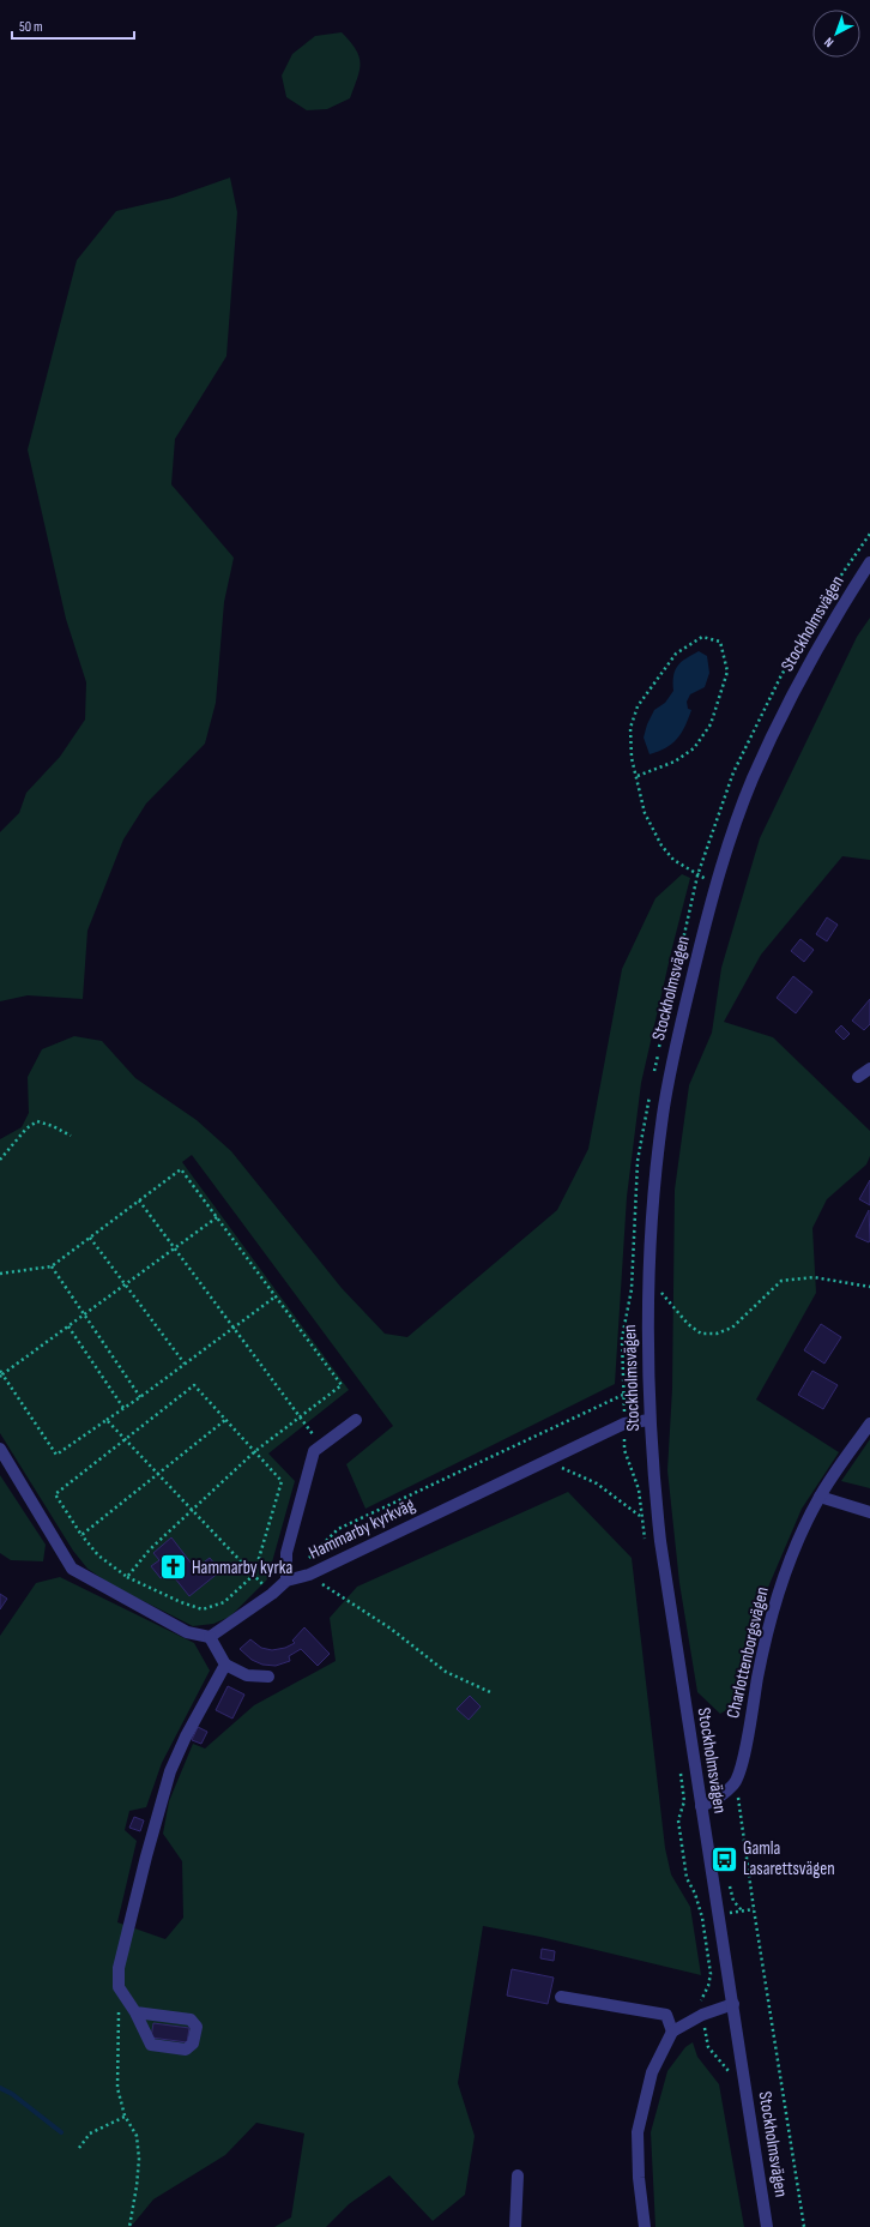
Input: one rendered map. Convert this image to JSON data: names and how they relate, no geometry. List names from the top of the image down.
{
  "streets": {
    "street": ["Stockholmsvägen", "Hammarby kyrkväg", "Charlottenborgsvägen"]
  },
  "crossings": [
    ["Stockholmsvägen", "Hammarby kyrkväg"],
    ["Stockholmsvägen", "Charlottenborgsvägen"]
  ],
  "places": {
    "church": ["Hammarby kyrka"],
    "bus stop": ["Gamla Lasarettsvägen"]
  },
  "scale_bar": "50 m",
  "north": "bottom left"
}
